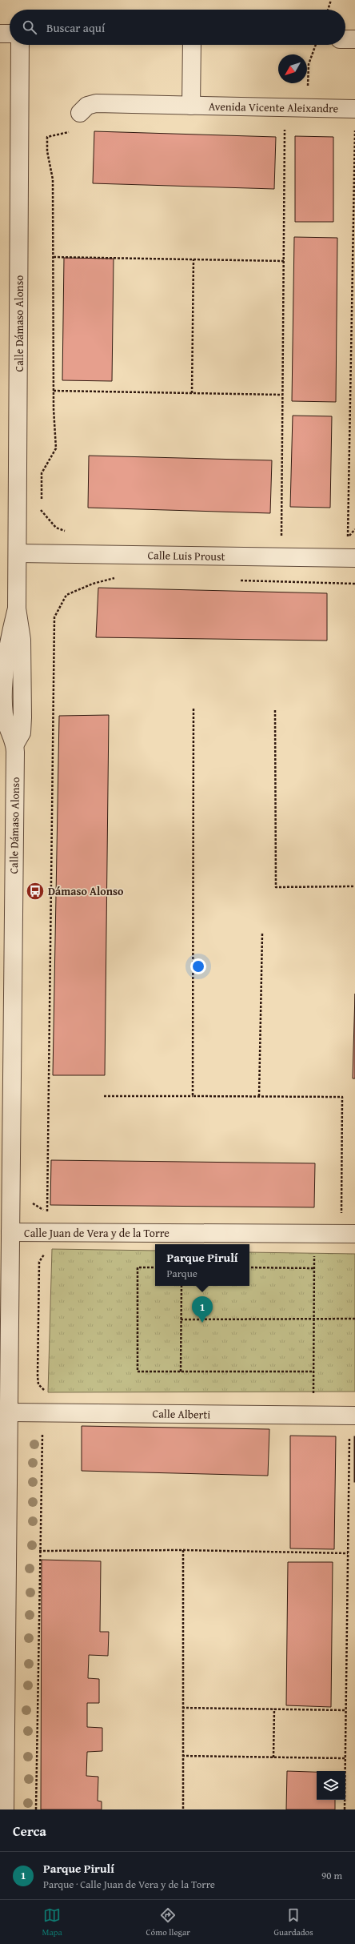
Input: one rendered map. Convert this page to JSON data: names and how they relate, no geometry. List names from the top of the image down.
{
  "streets": {
    "street": [
      "Avenida Vicente Aleixandre",
      "Calle Dámaso Alonso",
      "Calle Luis Proust",
      "Calle Juan de Vera y de la Torre",
      "Calle Alberti"
    ]
  },
  "crossings": [
    ["Calle Dámaso Alonso", "Calle Luis Proust"],
    ["Calle Dámaso Alonso", "Calle Juan de Vera y de la Torre"],
    ["Calle Dámaso Alonso", "Calle Alberti"]
  ],
  "places": {
    "bus stop": ["Dámaso Alonso"]
  },
  "north": "bottom left",
  "page": {
    "search": "Buscar aquí",
    "popup": ["Parque Pirulí", "Parque"],
    "pins": "1",
    "heading": "Cerca",
    "list": [
      {
        "mark": "1",
        "name": "Parque Pirulí",
        "note": "Parque · Calle Juan de Vera y de la Torre",
        "value": "90 m"
      }
    ],
    "nav": ["Mapa", "Cómo llegar", "Guardados"]
  }
}
